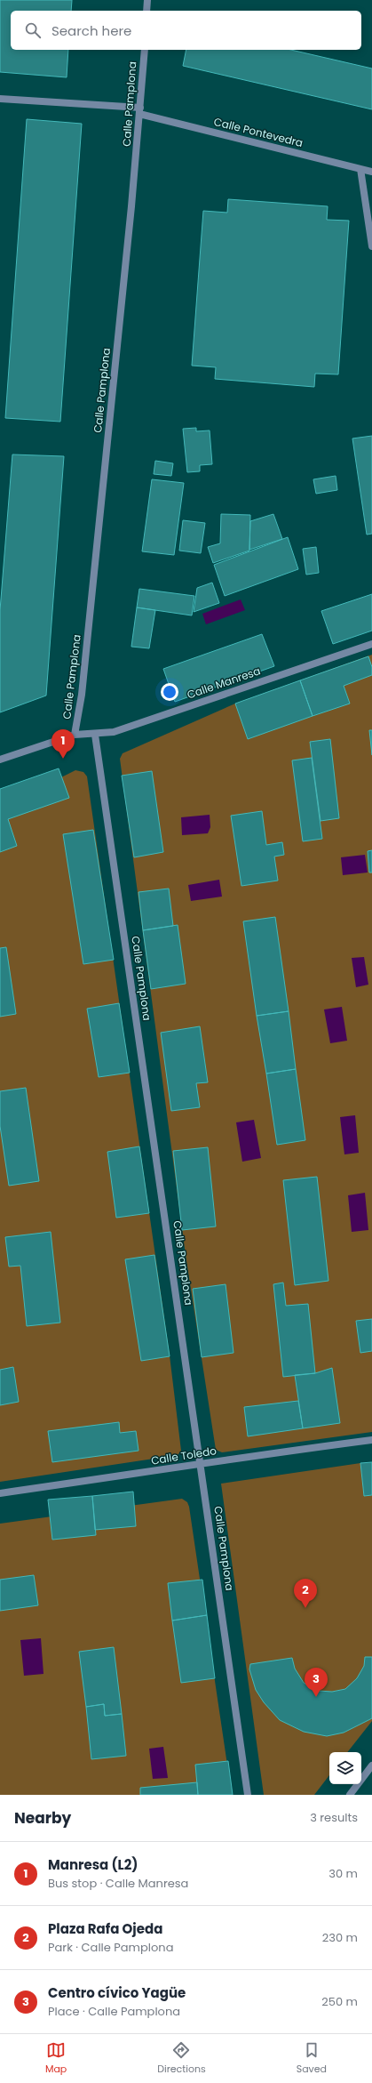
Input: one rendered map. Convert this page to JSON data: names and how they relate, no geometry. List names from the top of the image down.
{
  "streets": {
    "street": [
      "Calle Pamplona",
      "Calle Pontevedra",
      "Calle Manresa",
      "Calle Toledo"
    ]
  },
  "crossings": [
    ["Calle Pamplona", "Calle Pontevedra"],
    ["Calle Pamplona", "Calle Manresa"],
    ["Calle Pamplona", "Calle Toledo"]
  ],
  "page": {
    "search": "Search here",
    "pins": ["1", "2", "3"],
    "heading": ["Nearby", "3 results"],
    "list": [
      {
        "mark": "1",
        "name": "Manresa (L2)",
        "note": "Bus stop · Calle Manresa",
        "value": "30 m"
      },
      {
        "mark": "2",
        "name": "Plaza Rafa Ojeda",
        "note": "Park · Calle Pamplona",
        "value": "230 m"
      },
      {
        "mark": "3",
        "name": "Centro cívico Yagüe",
        "note": "Place · Calle Pamplona",
        "value": "250 m"
      }
    ],
    "nav": ["Map", "Directions", "Saved"]
  }
}
